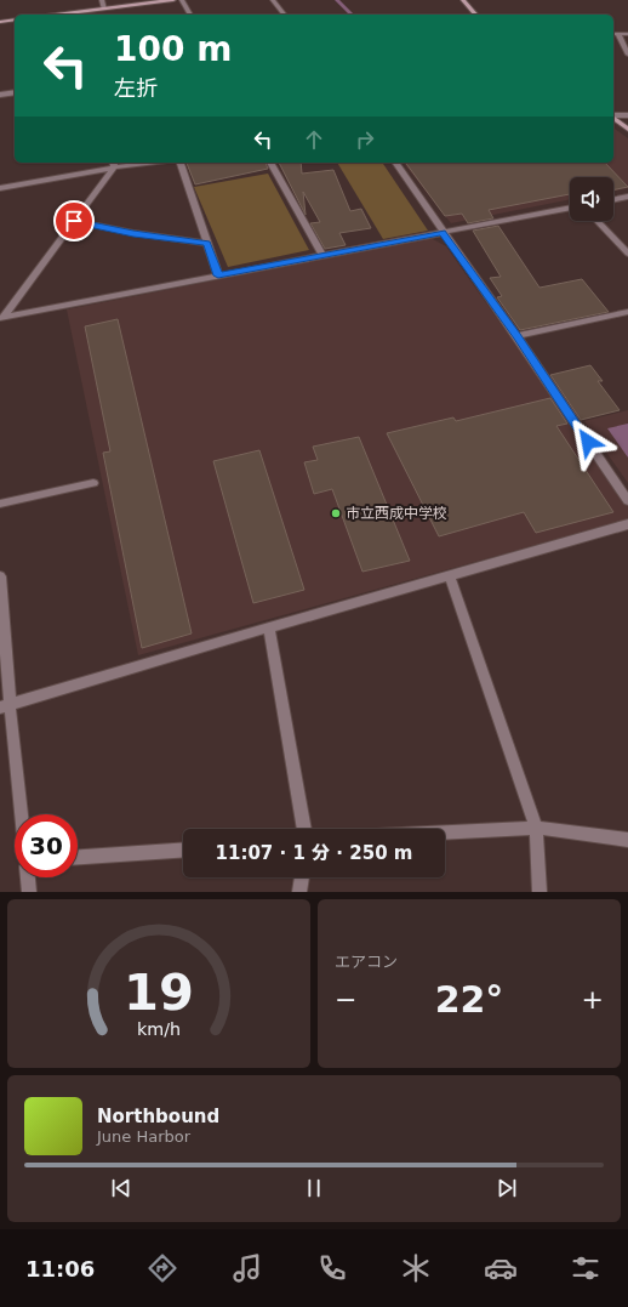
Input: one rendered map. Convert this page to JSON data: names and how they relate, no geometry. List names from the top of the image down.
{
  "places": ["市立西成中学校"],
  "page": {
    "turn": ["100 m", "左折"],
    "limit": "30",
    "trip": "11:07 · 1 分 · 250 m",
    "tile": "エアコン",
    "heat": ["−", "22°", "+"],
    "song": ["Northbound", "June Harbor"],
    "tabs": "11:06",
    "gauge": ["19", "km/h"]
  }
}
